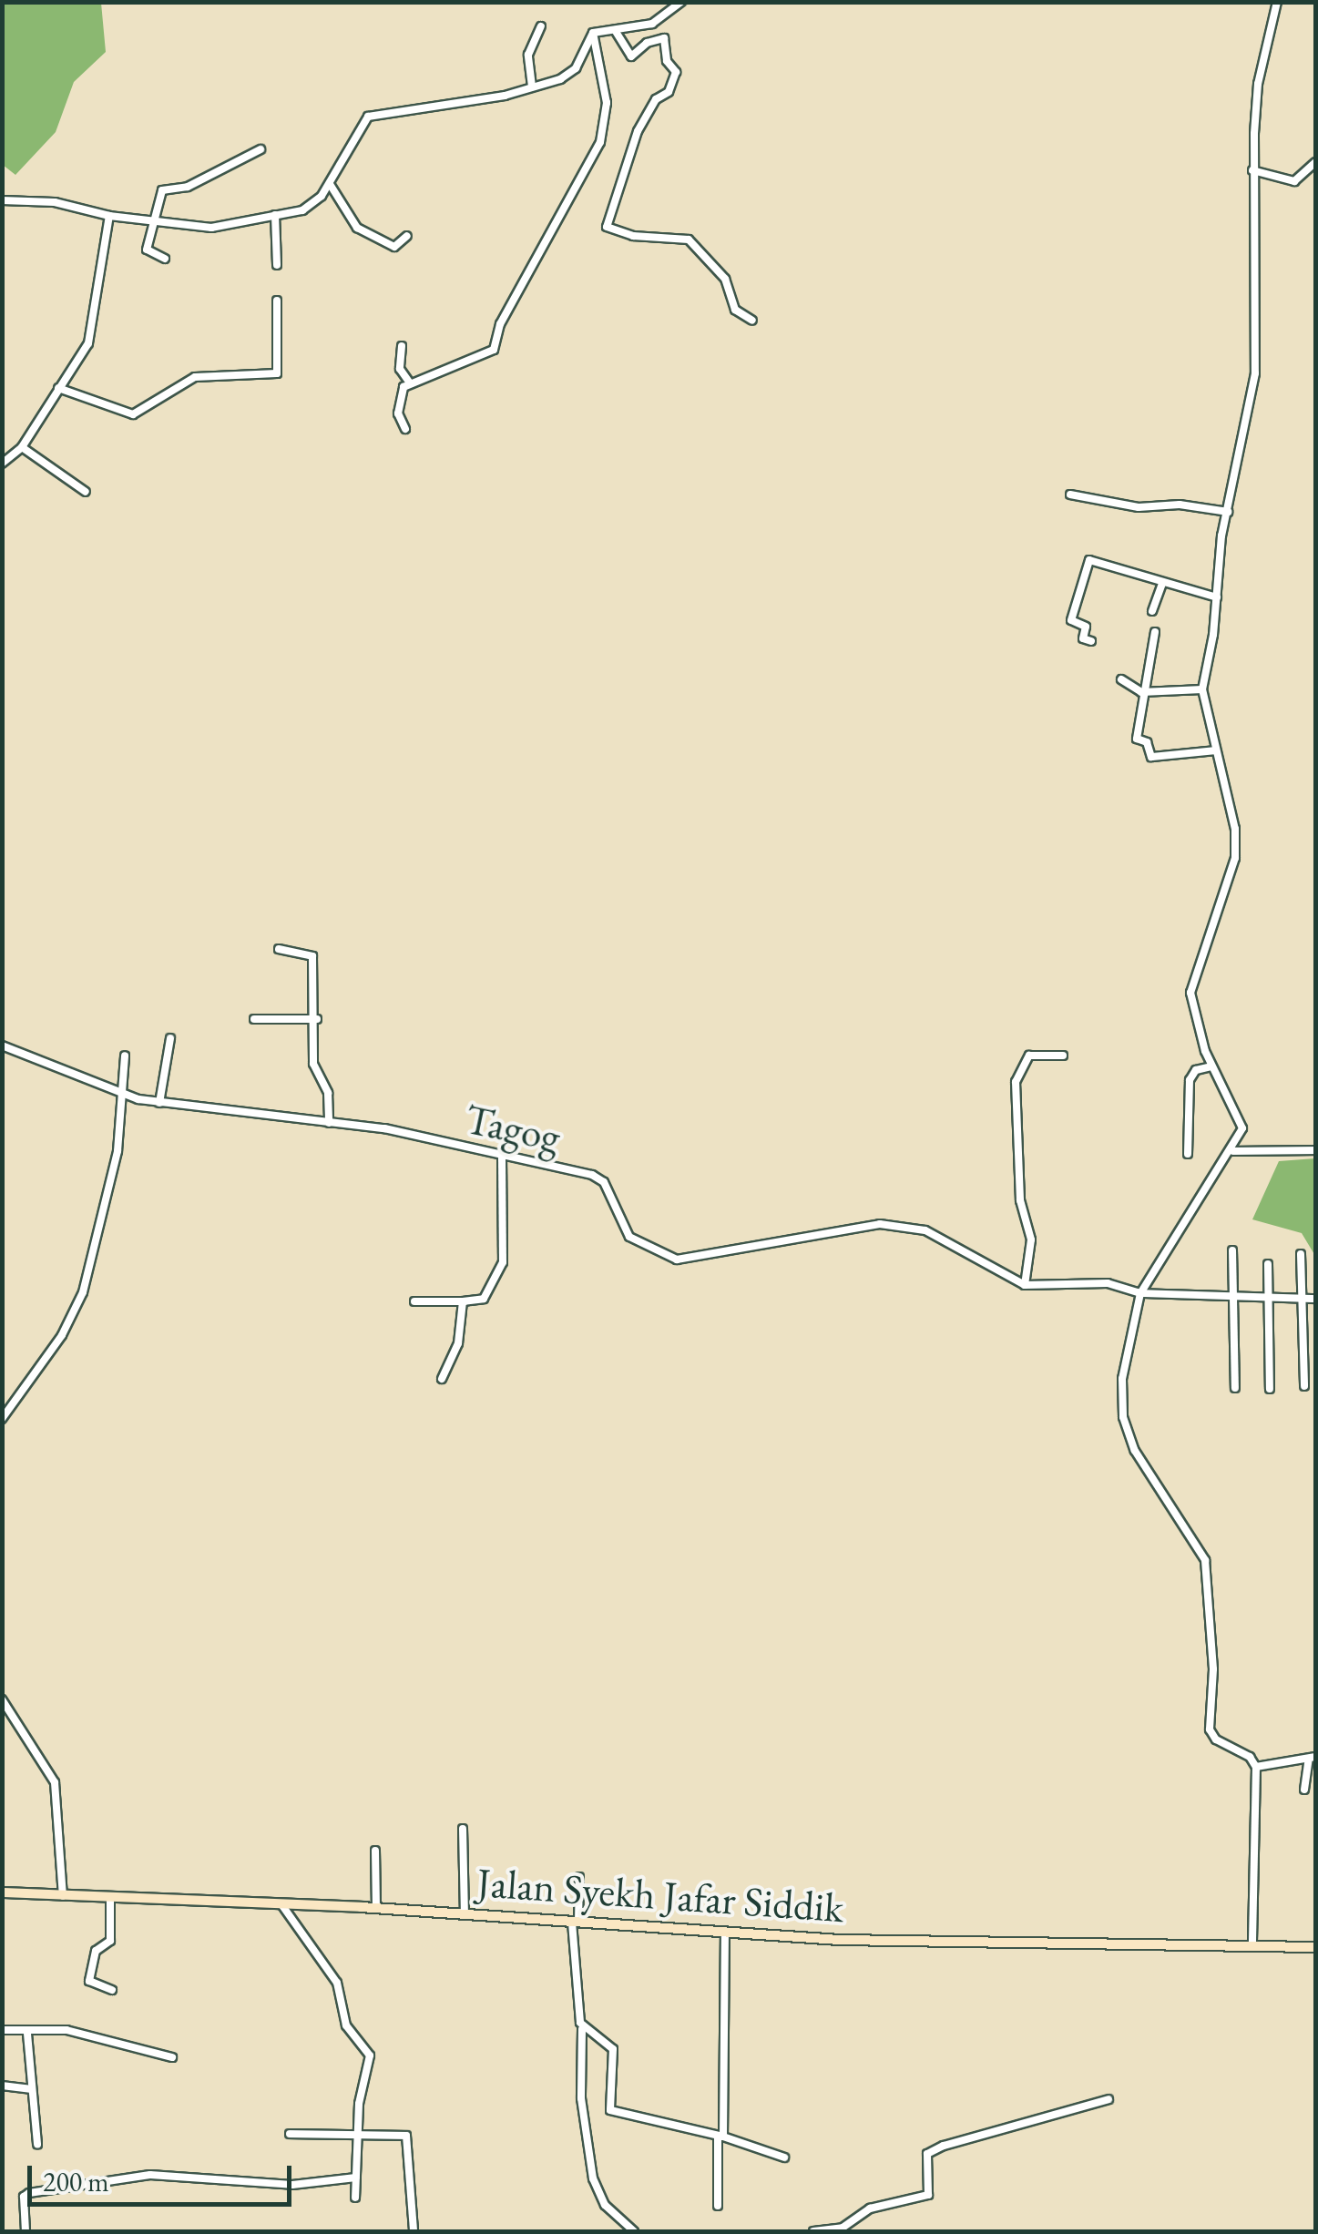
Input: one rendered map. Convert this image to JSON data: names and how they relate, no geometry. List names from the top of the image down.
{
  "streets": {
    "main road": ["Jalan Syekh Jafar Siddik"],
    "street": ["Tagog"]
  },
  "scale_bar": "200 m"
}
